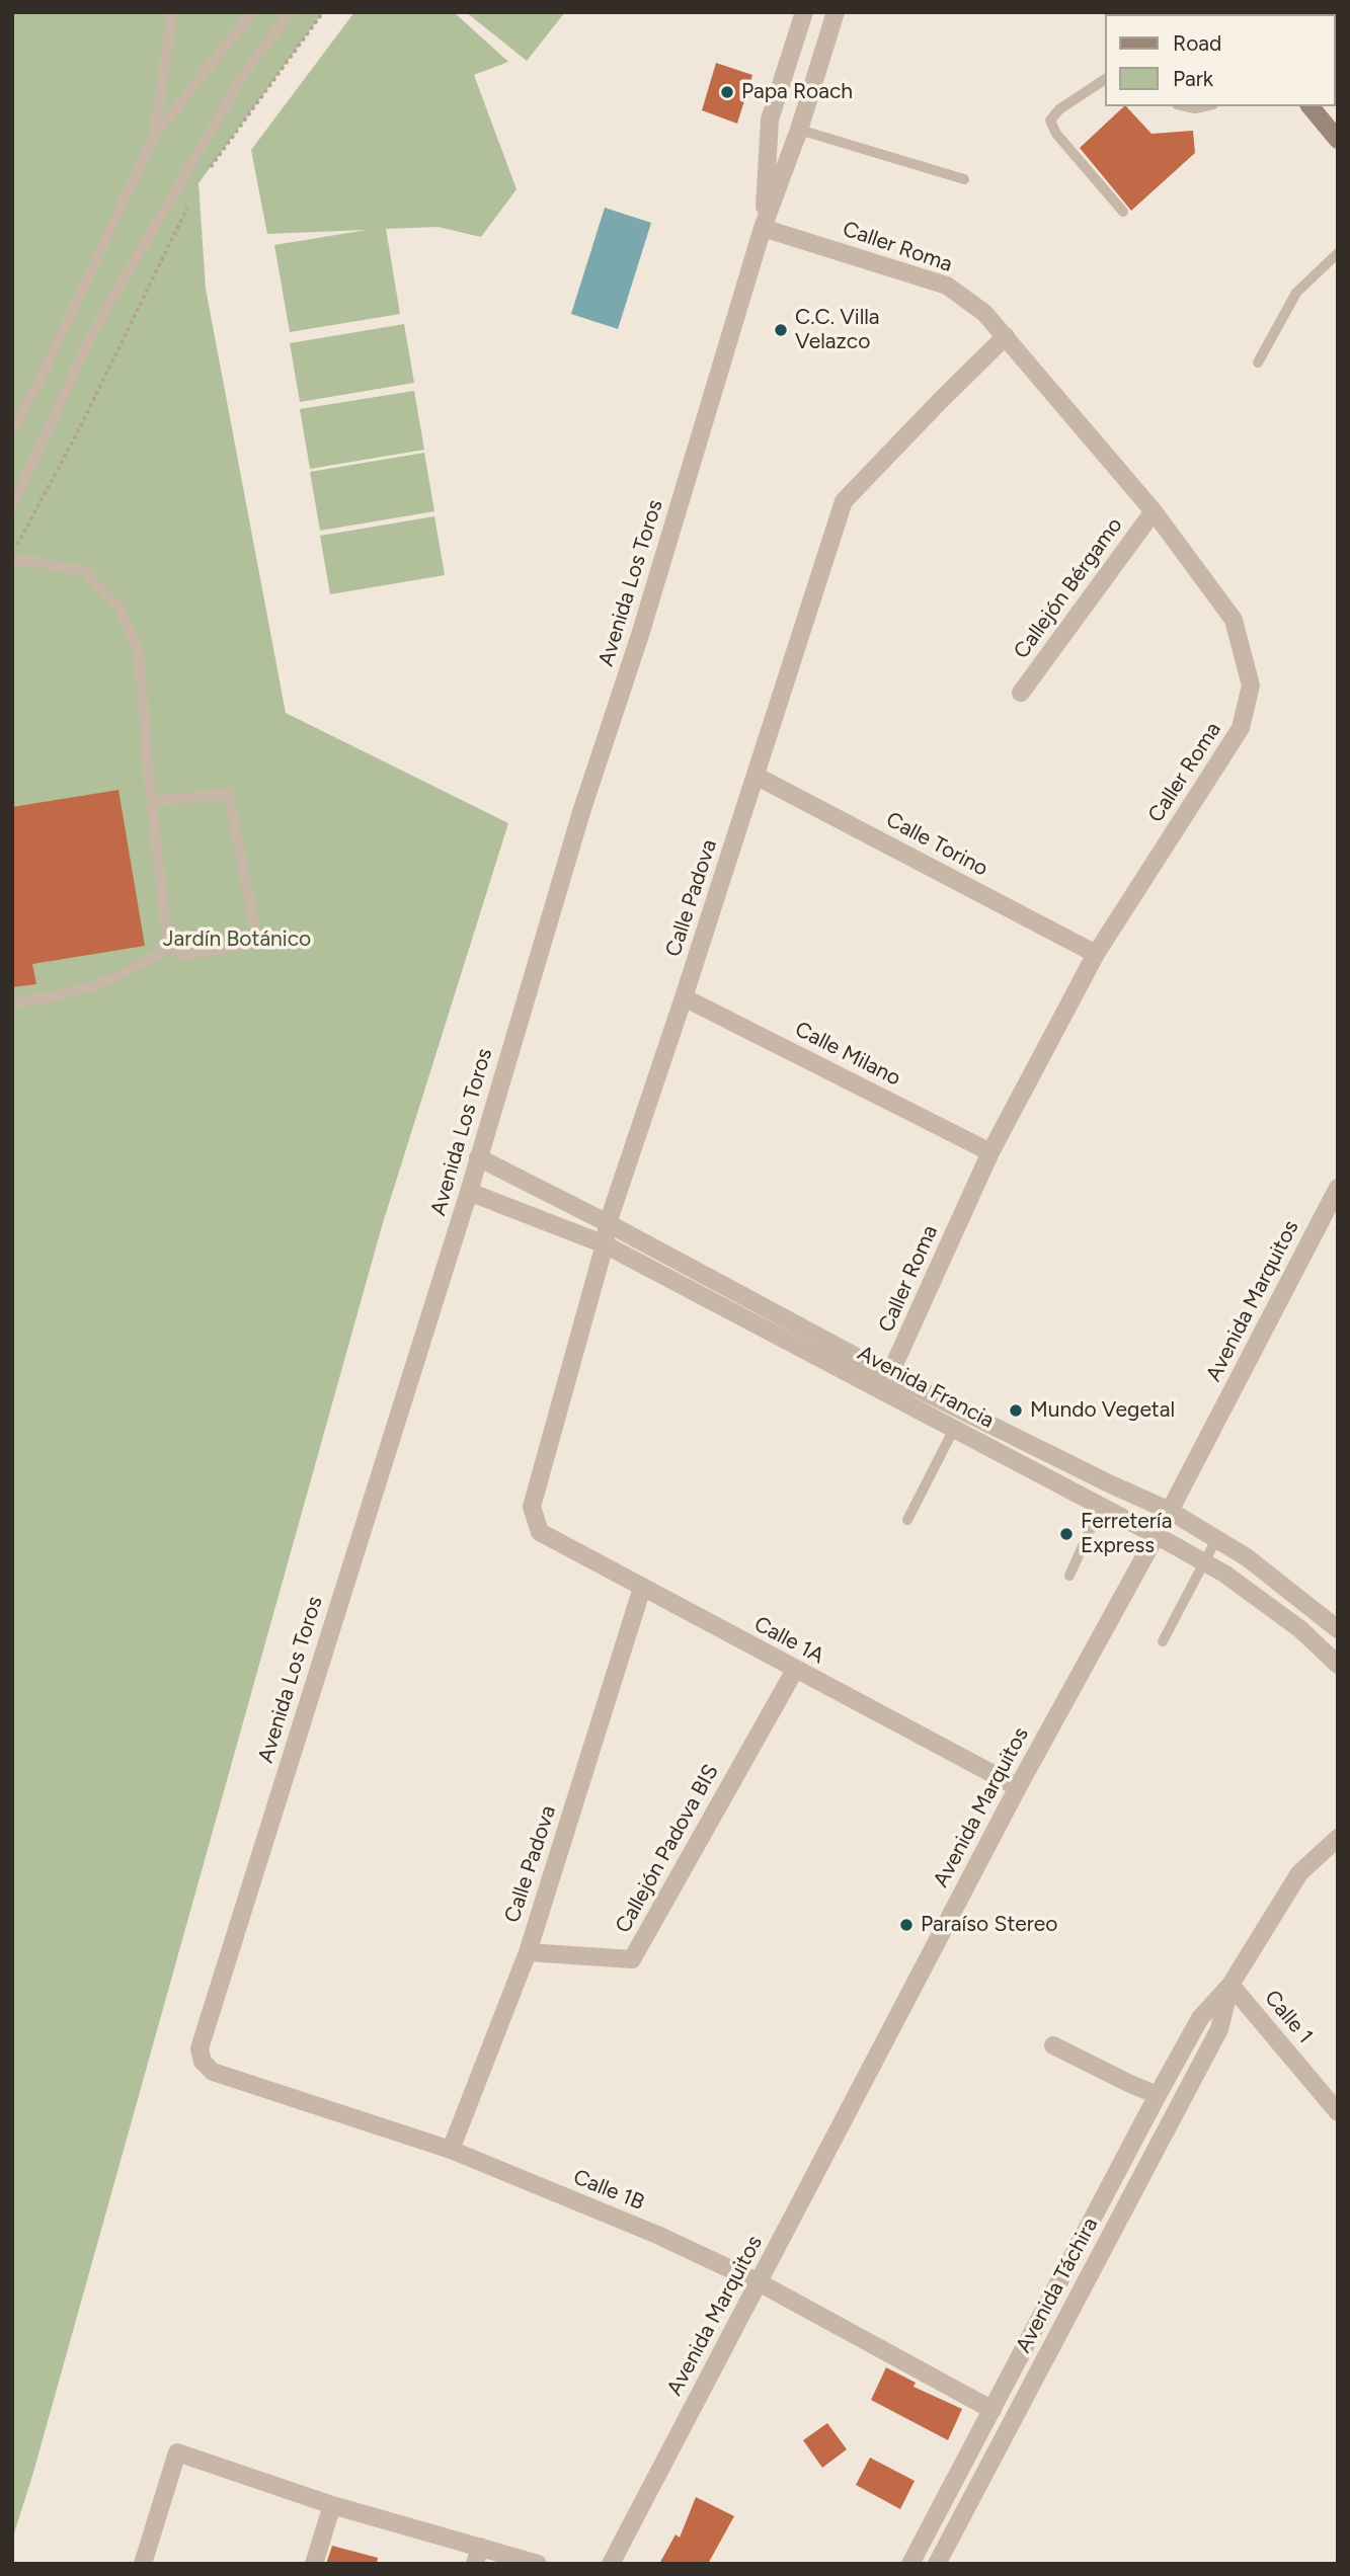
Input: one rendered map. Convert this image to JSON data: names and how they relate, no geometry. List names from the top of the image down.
{
  "streets": {
    "street": [
      "Caller Roma",
      "Avenida Los Toros",
      "Callejón Bérgamo",
      "Calle Torino",
      "Calle Padova",
      "Calle Milano",
      "Avenida Marquitos",
      "Avenida Francia",
      "Calle 1A",
      "Callejón Padova BIS",
      "Calle 1",
      "Calle 1B",
      "Avenida Táchira"
    ]
  },
  "crossings": [
    ["Caller Roma", "Avenida Los Toros"],
    ["Caller Roma", "Callejón Bérgamo"],
    ["Caller Roma", "Calle Torino"],
    ["Caller Roma", "Calle Padova"],
    ["Caller Roma", "Calle Milano"],
    ["Caller Roma", "Avenida Francia"],
    ["Avenida Los Toros", "Avenida Francia"],
    ["Avenida Los Toros", "Calle 1B"],
    ["Calle Torino", "Calle Padova"],
    ["Calle Padova", "Calle Milano"],
    ["Calle Padova", "Avenida Francia"],
    ["Calle Padova", "Calle 1A"],
    ["Calle Padova", "Callejón Padova BIS"],
    ["Calle Padova", "Calle 1B"],
    ["Avenida Marquitos", "Avenida Francia"],
    ["Avenida Marquitos", "Calle 1A"],
    ["Avenida Marquitos", "Calle 1B"],
    ["Calle 1A", "Callejón Padova BIS"],
    ["Calle 1", "Avenida Táchira"]
  ],
  "parks": ["Jardín Botánico"],
  "places": [
    "Papa Roach",
    "C.C. Villa Velazco",
    "Mundo Vegetal",
    "Ferretería Express",
    "Paraíso Stereo"
  ],
  "legend": ["Road", "Park"]
}
